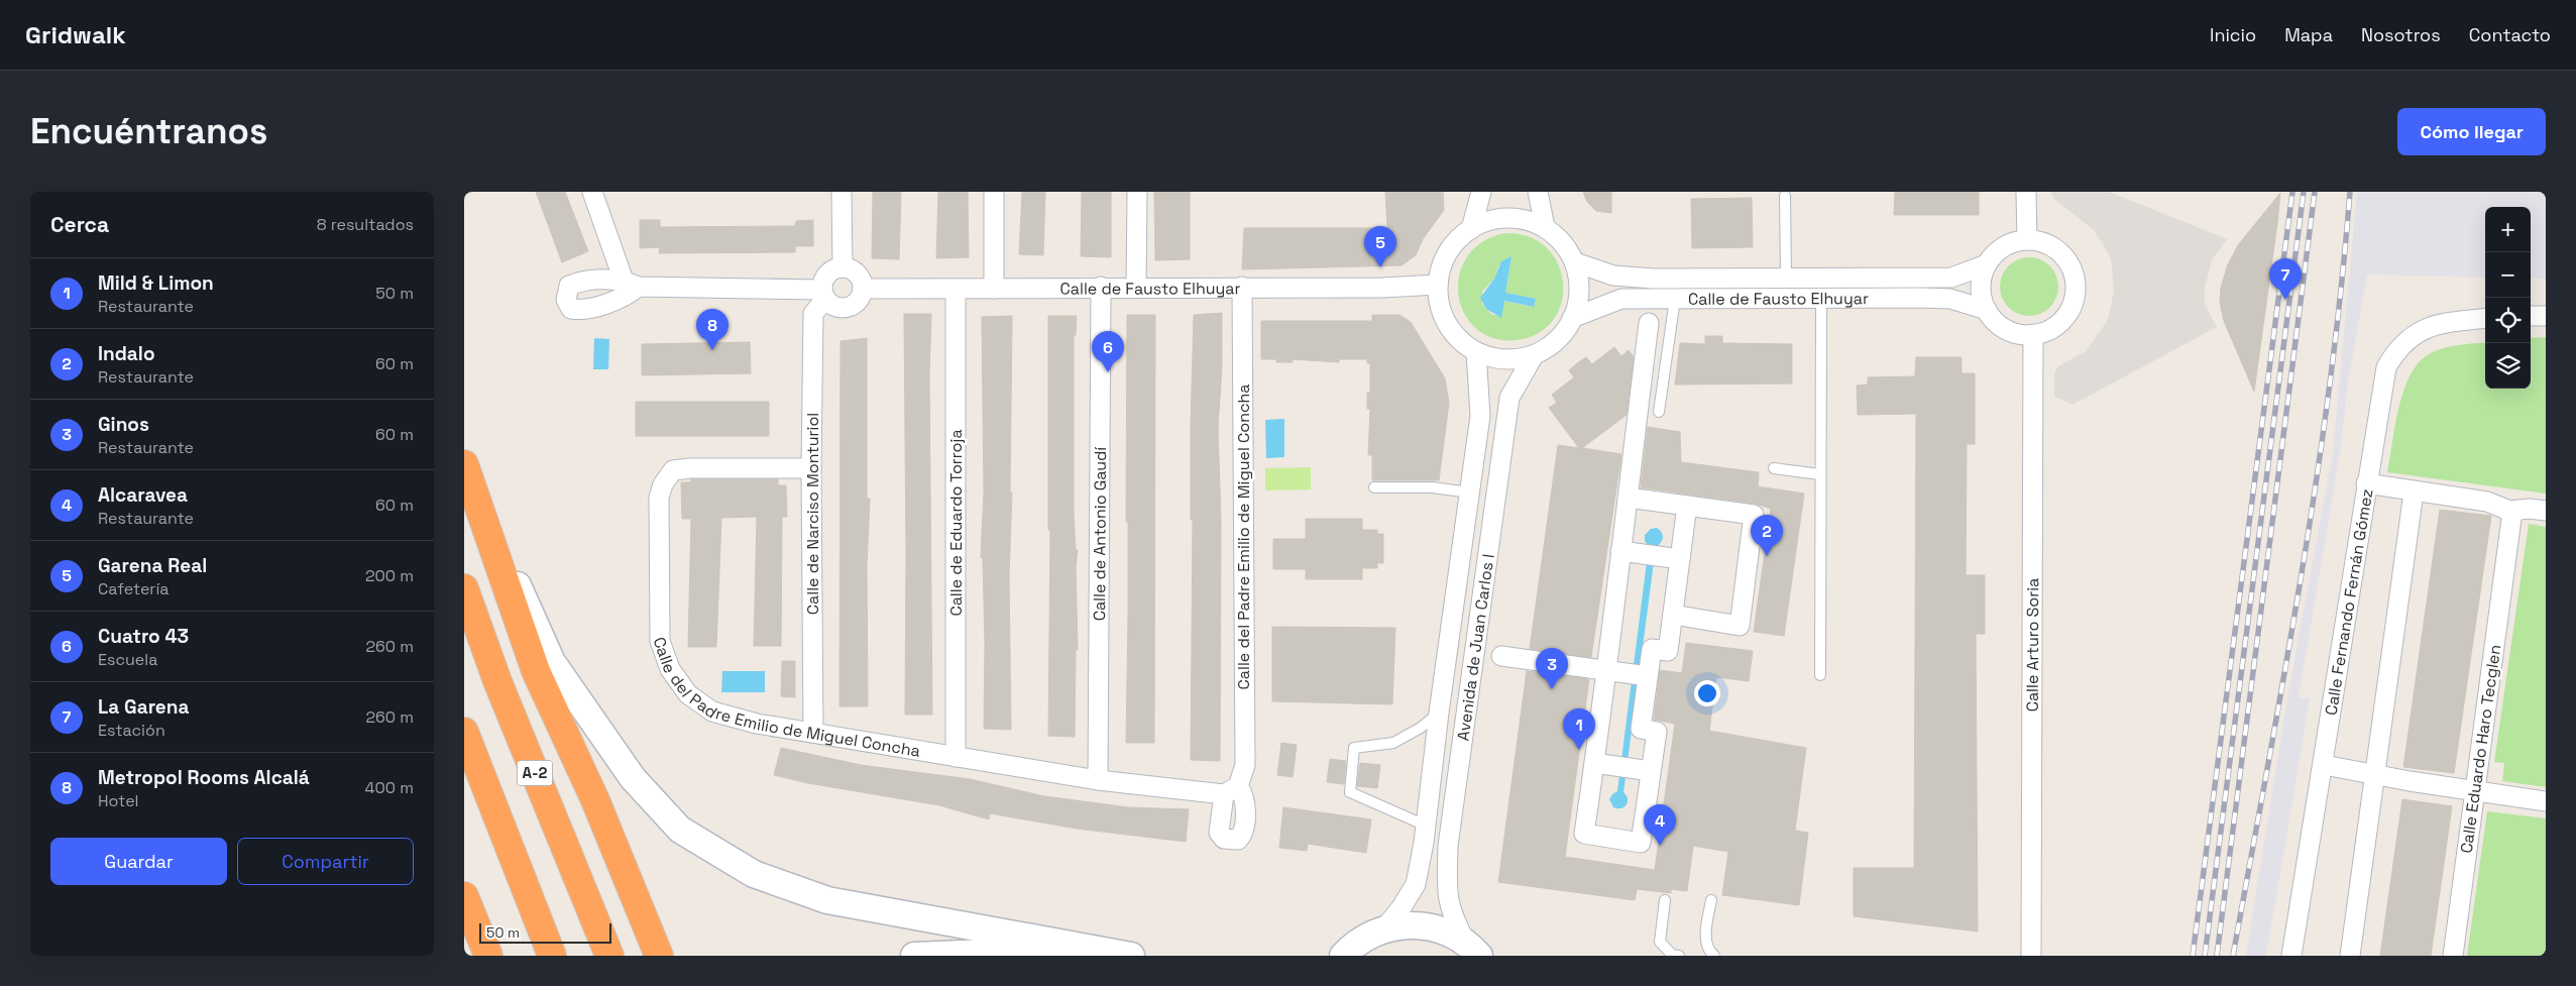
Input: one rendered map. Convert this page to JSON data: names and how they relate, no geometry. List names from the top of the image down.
{
  "streets": {
    "highway": ["A-2"],
    "street": [
      "Calle de Fausto Elhuyar",
      "Calle de Narciso Monturiol",
      "Calle de Eduardo Torroja",
      "Calle de Antonio Gaudí",
      "Calle del Padre Emilio de Miguel Concha",
      "Calle Fernando Fernán Gómez",
      "Calle Arturo Soria",
      "Avenida de Juan Carlos I",
      "Calle Eduardo Haro Tecglen"
    ]
  },
  "crossings": [
    ["Calle de Fausto Elhuyar", "Calle de Narciso Monturiol"],
    ["Calle de Fausto Elhuyar", "Calle de Eduardo Torroja"],
    ["Calle de Fausto Elhuyar", "Calle de Antonio Gaudí"],
    ["Calle de Fausto Elhuyar", "Calle del Padre Emilio de Miguel Concha"],
    ["Calle de Fausto Elhuyar", "Calle Arturo Soria"],
    ["Calle de Fausto Elhuyar", "Avenida de Juan Carlos I"],
    ["Calle de Narciso Monturiol", "Calle del Padre Emilio de Miguel Concha"],
    ["Calle de Eduardo Torroja", "Calle del Padre Emilio de Miguel Concha"],
    ["Calle de Antonio Gaudí", "Calle del Padre Emilio de Miguel Concha"]
  ],
  "scale_bar": "50 m",
  "page": {
    "header": "Gridwalk",
    "nav": [
      "Inicio",
      "Mapa",
      "Nosotros",
      "Contacto"
    ],
    "buttons": [
      "Cómo llegar",
      ["Guardar", "Compartir"]
    ],
    "title": "Encuéntranos",
    "heading": ["Cerca", "8 resultados"],
    "map_buttons": ["+", "−"],
    "pins": [
      "5",
      "7",
      "8",
      "6",
      "2",
      "3",
      "1",
      "4"
    ],
    "list": [
      {
        "mark": "1",
        "name": "Mild & Limon",
        "note": "Restaurante",
        "value": "50 m"
      },
      {
        "mark": "2",
        "name": "Indalo",
        "note": "Restaurante",
        "value": "60 m"
      },
      {
        "mark": "3",
        "name": "Ginos",
        "note": "Restaurante",
        "value": "60 m"
      },
      {
        "mark": "4",
        "name": "Alcaravea",
        "note": "Restaurante",
        "value": "60 m"
      },
      {
        "mark": "5",
        "name": "Garena Real",
        "note": "Cafetería",
        "value": "200 m"
      },
      {
        "mark": "6",
        "name": "Cuatro 43",
        "note": "Escuela",
        "value": "260 m"
      },
      {
        "mark": "7",
        "name": "La Garena",
        "note": "Estación",
        "value": "260 m"
      },
      {
        "mark": "8",
        "name": "Metropol Rooms Alcalá",
        "note": "Hotel",
        "value": "400 m"
      }
    ],
    "scale": "50 m"
  }
}
